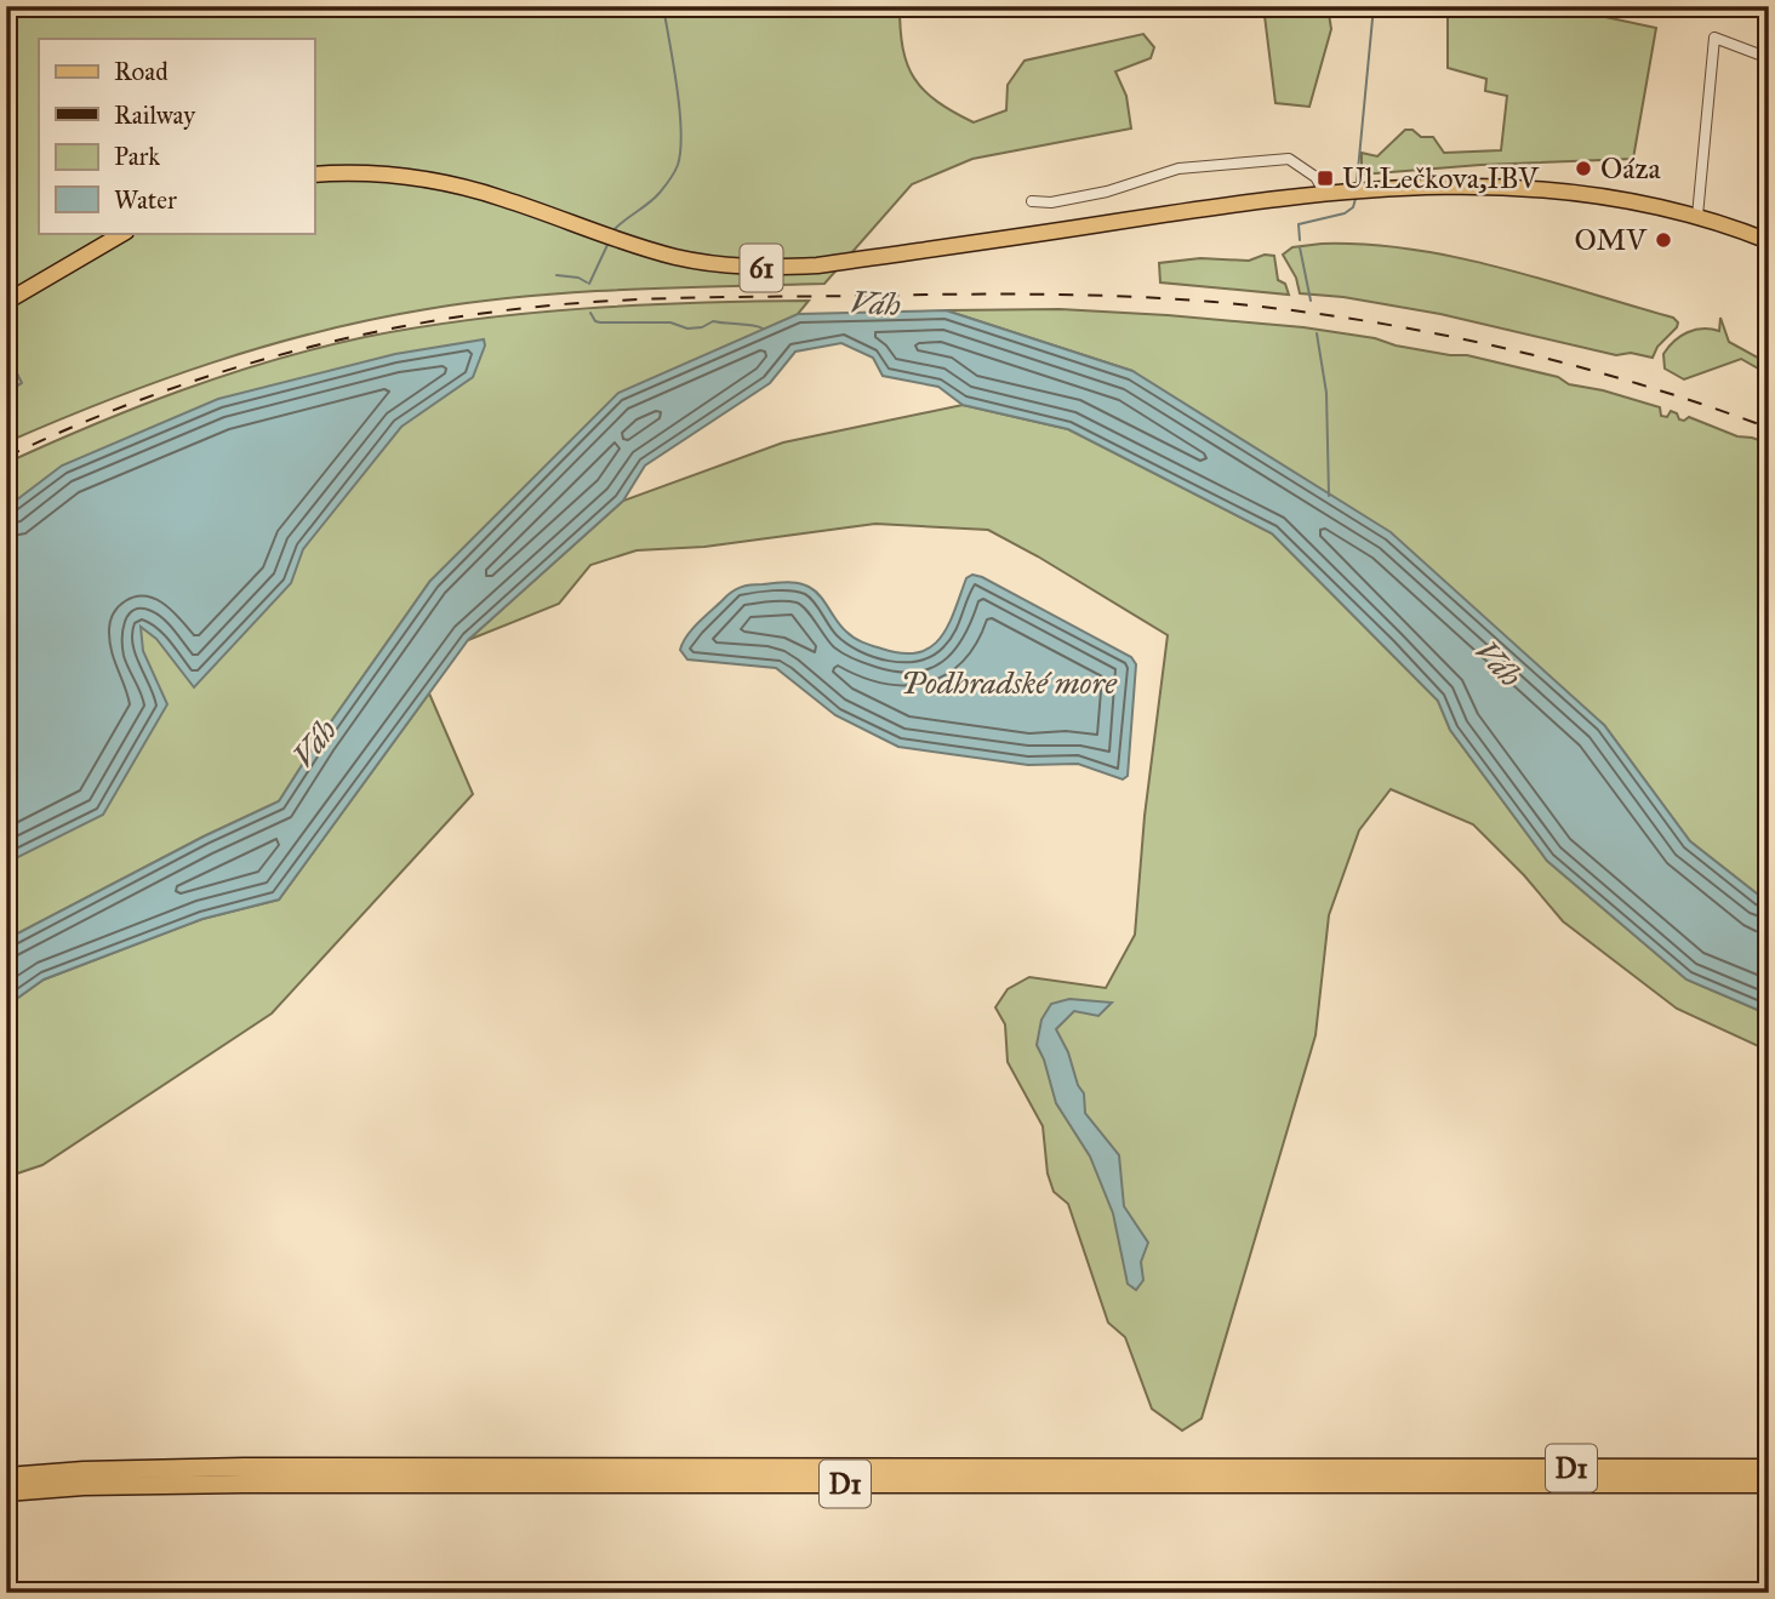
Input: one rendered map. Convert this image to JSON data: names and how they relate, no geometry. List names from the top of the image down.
{
  "streets": {
    "highway": ["D1"],
    "main road": ["61"]
  },
  "water": ["Váh", "Podhradské more"],
  "places": {
    "other": ["Oáza", "OMV"],
    "transit": ["Ul.Lečkova,IBV"]
  },
  "legend": [
    "Road",
    "Railway",
    "Park",
    "Water"
  ]
}
